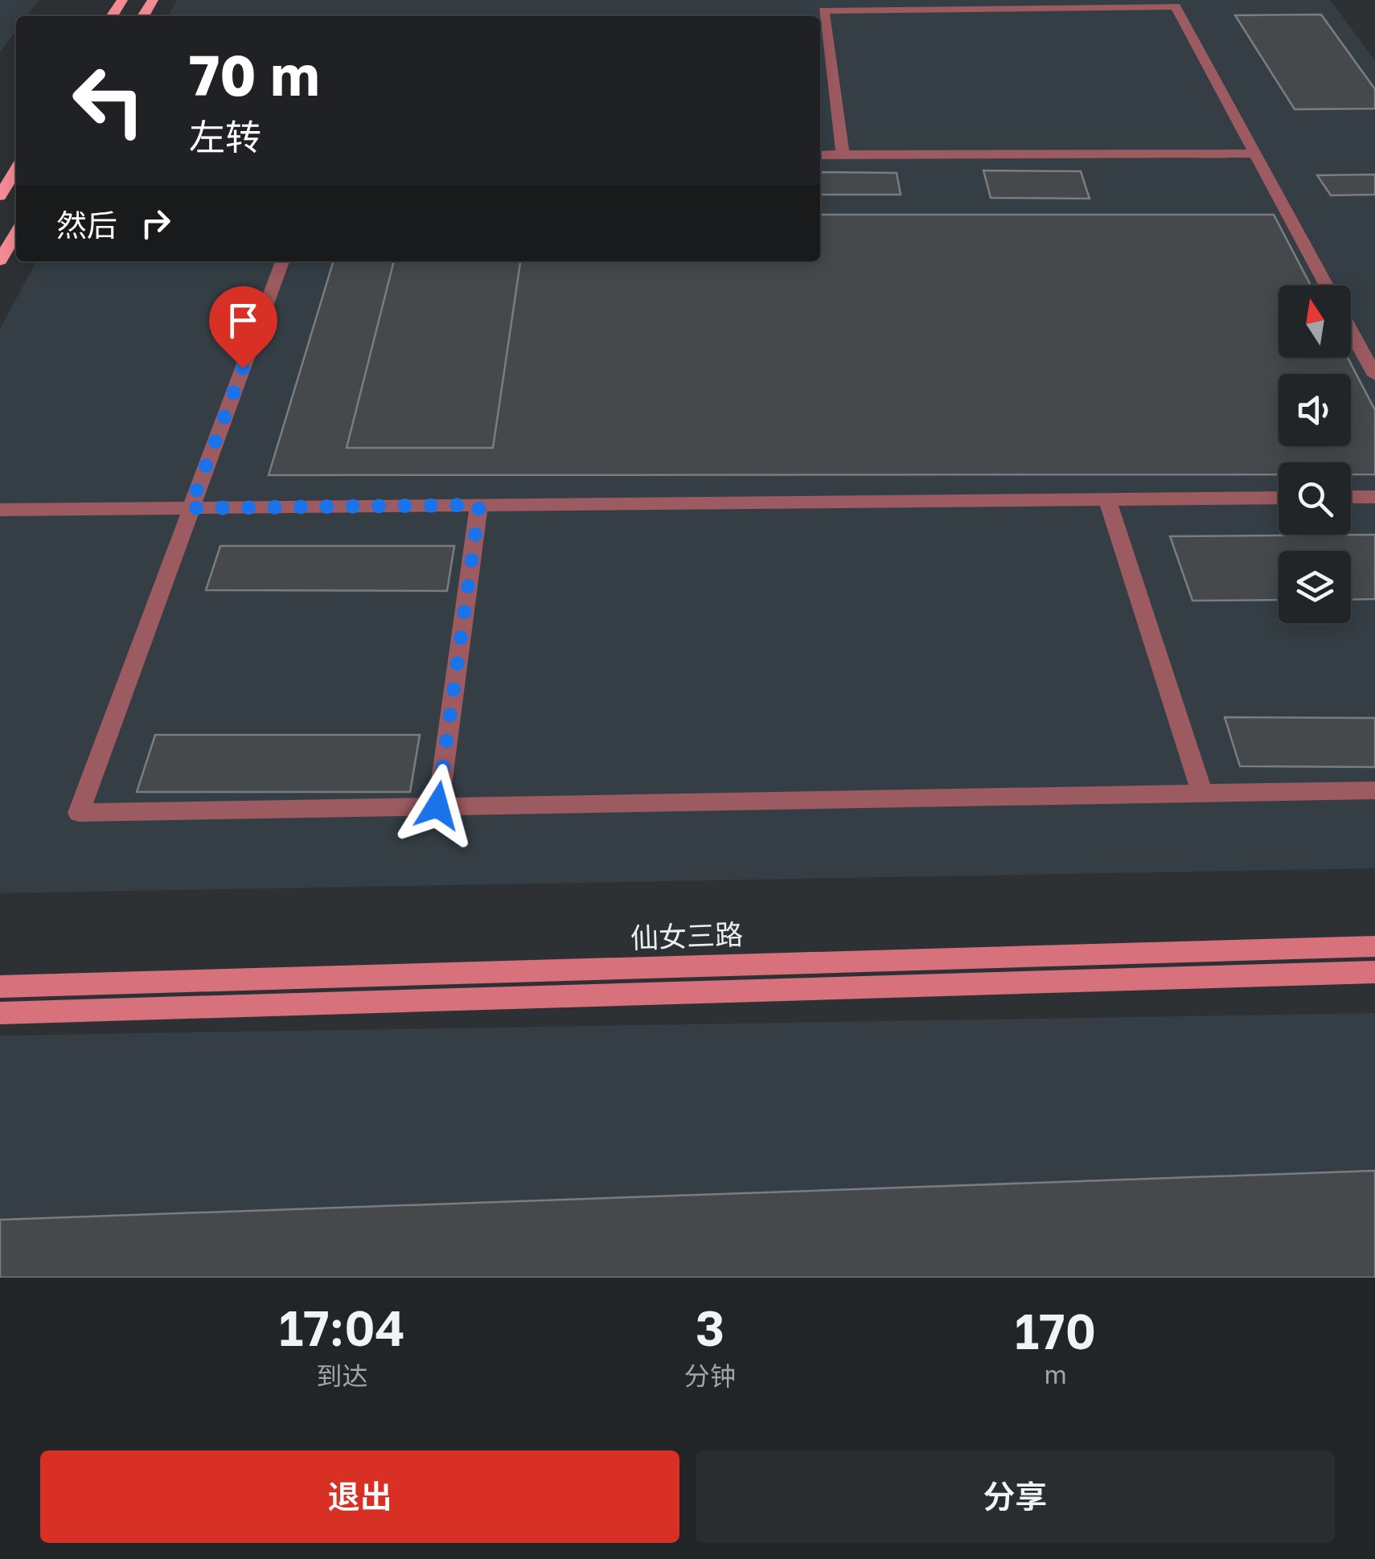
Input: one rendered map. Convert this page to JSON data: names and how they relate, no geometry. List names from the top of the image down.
{
  "streets": {
    "street": ["仙女三路"]
  },
  "north": "top",
  "page": {
    "turn": ["70 m", "左转"],
    "then": "然后",
    "eta": [
      "17:04",
      "到达",
      "3",
      "分钟",
      "170",
      "m"
    ],
    "buttons": ["退出", "分享"]
  }
}
